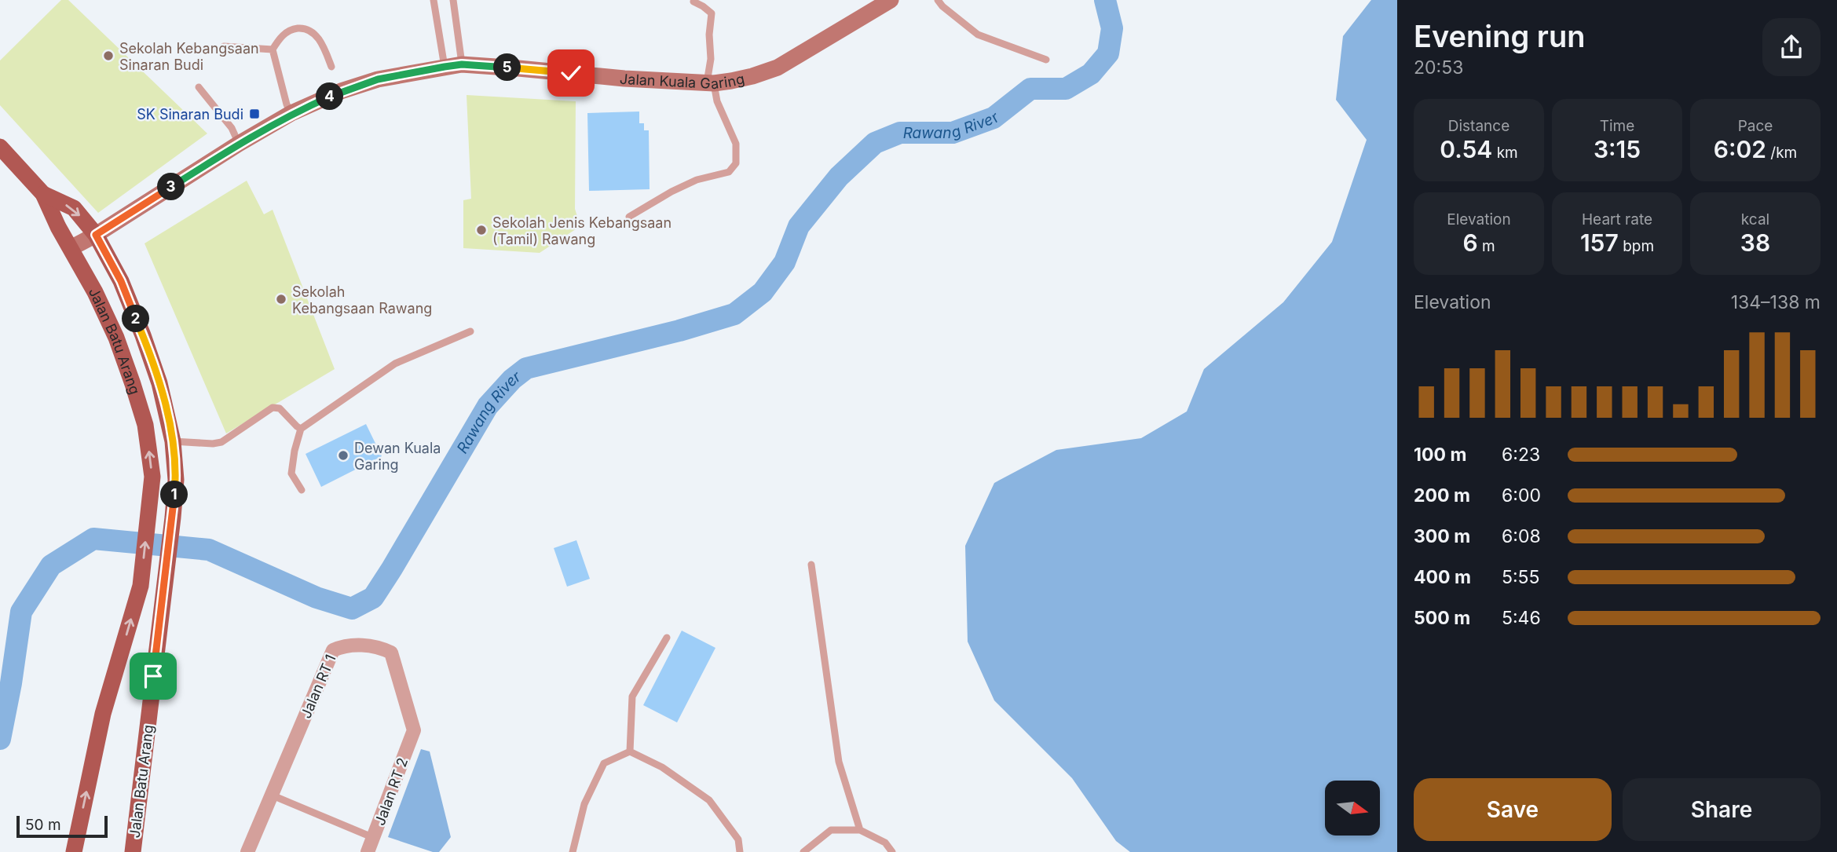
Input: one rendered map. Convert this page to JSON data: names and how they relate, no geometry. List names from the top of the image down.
{
  "streets": {
    "main road": ["Jalan Batu Arang"],
    "street": ["Jalan Kuala Garing", "Jalan RT 1", "Jalan RT 2"]
  },
  "crossings": [
    ["Jalan Kuala Garing", "Jalan Batu Arang"],
    ["Jalan RT 1", "Jalan RT 2"]
  ],
  "water": ["Rawang River"],
  "places": {
    "other": [
      "Sekolah Kebangsaan Sinaran Budi",
      "Sekolah Jenis Kebangsaan (Tamil) Rawang",
      "Sekolah Kebangsaan Rawang",
      "Dewan Kuala Garing"
    ],
    "transit": ["SK Sinaran Budi"]
  },
  "scale_bar": "50 m",
  "north": "right",
  "page": {
    "heading": ["Evening run", "20:53"],
    "pins": [
      "5",
      "4",
      "3",
      "2",
      "1"
    ],
    "stats": [
      ["Distance", "0.54 km"],
      ["Time", "3:15"],
      ["Pace", "6:02 /km"],
      ["Elevation", "6 m"],
      ["Heart rate", "157 bpm"],
      ["kcal", "38"]
    ],
    "chart": ["Elevation", "134–138 m"],
    "list": [
      {
        "name": "100 m",
        "note": "6:23"
      },
      {
        "name": "200 m",
        "note": "6:00"
      },
      {
        "name": "300 m",
        "note": "6:08"
      },
      {
        "name": "400 m",
        "note": "5:55"
      },
      {
        "name": "500 m",
        "note": "5:46"
      }
    ],
    "buttons": ["Save", "Share"],
    "scale": "50 m"
  }
}
